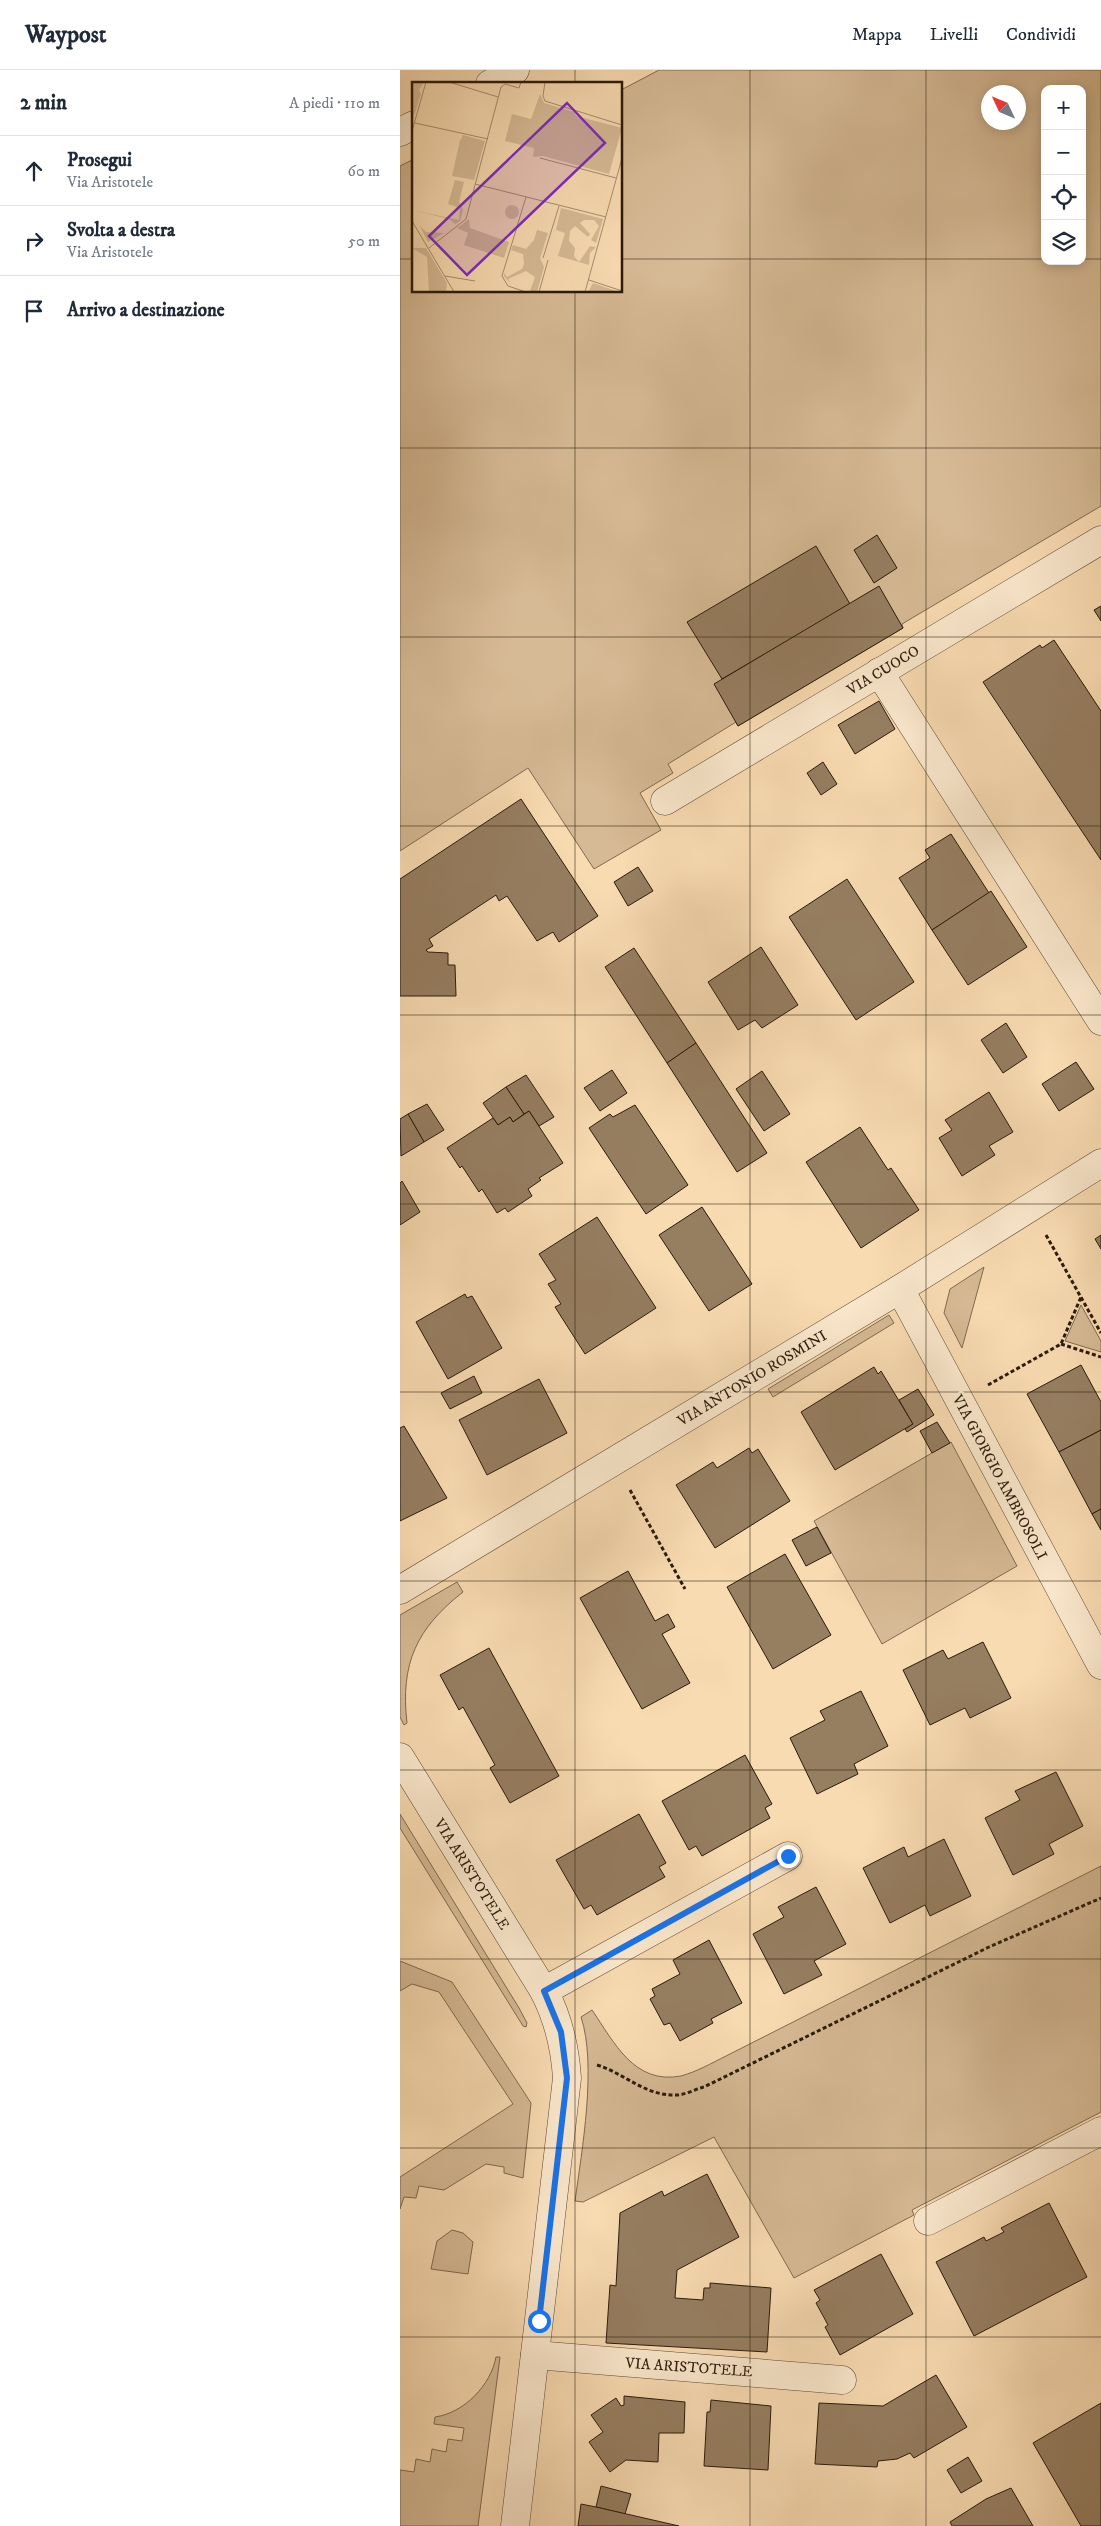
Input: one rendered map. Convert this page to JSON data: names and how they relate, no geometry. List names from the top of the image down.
{
  "streets": {
    "street": [
      "VIA CUOCO",
      "VIA ANTONIO ROSMINI",
      "VIA GIORGIO AMBROSOLI",
      "VIA ARISTOTELE"
    ]
  },
  "crossings": [
    ["VIA ANTONIO ROSMINI", "VIA GIORGIO AMBROSOLI"]
  ],
  "north": "top left",
  "page": {
    "header": "Waypost",
    "nav": ["Mappa", "Livelli", "Condividi"],
    "heading": ["2 min", "A piedi · 110 m"],
    "map_buttons": ["+", "−"],
    "list": [
      ["Prosegui", "Via Aristotele", "60 m"],
      ["Svolta a destra", "Via Aristotele", "50 m"],
      "Arrivo a destinazione"
    ]
  }
}
